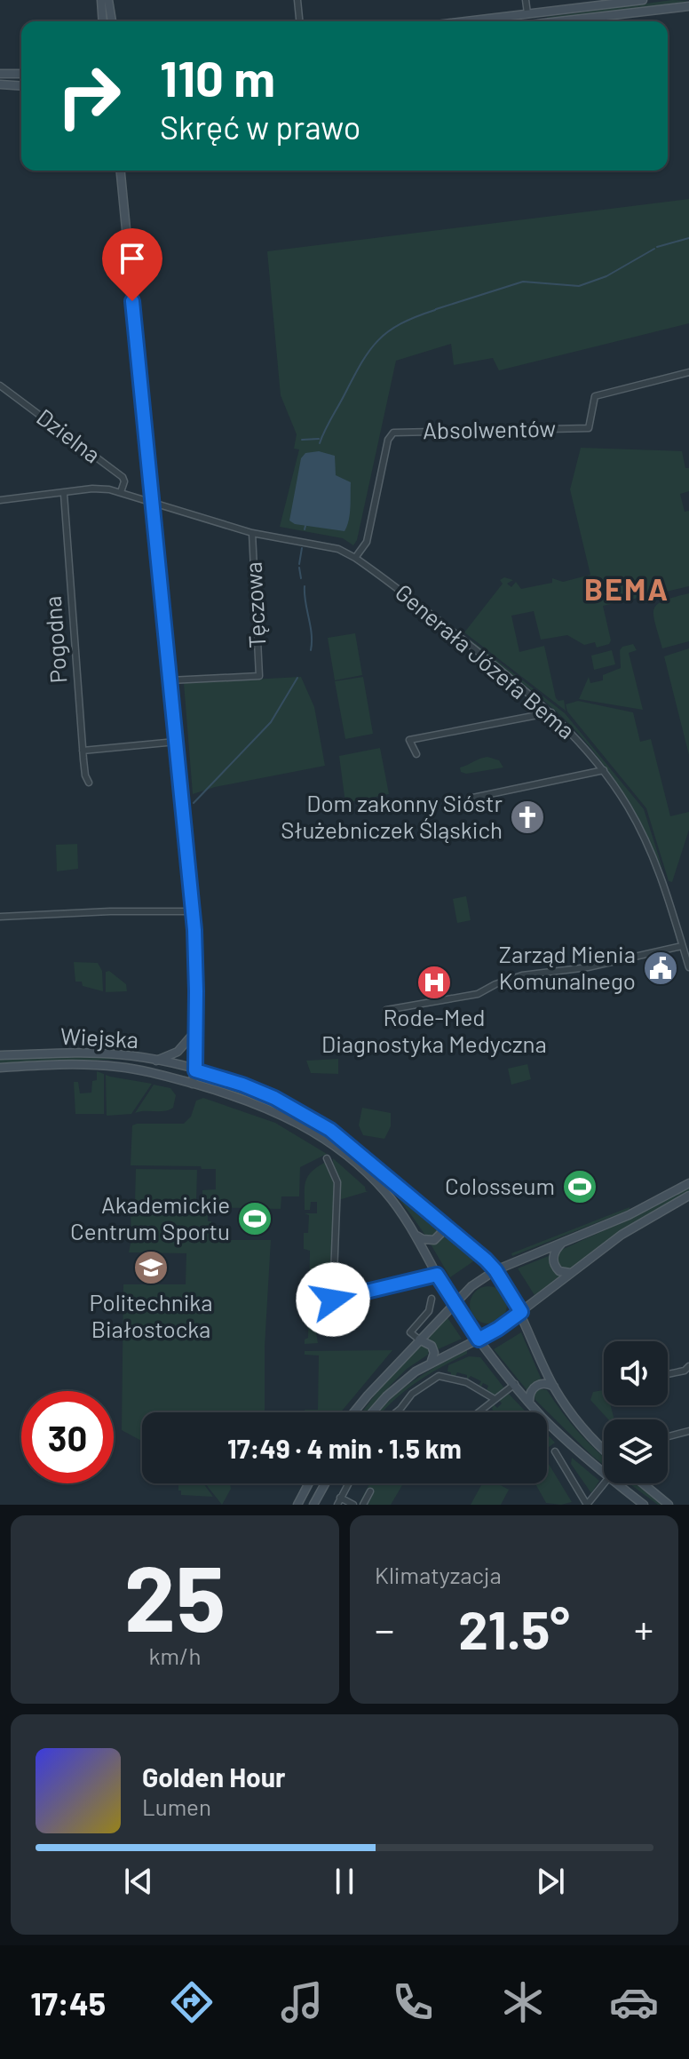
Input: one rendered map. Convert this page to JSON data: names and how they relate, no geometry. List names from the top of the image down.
{
  "streets": {
    "main road": ["Wiejska"],
    "street": [
      "Absolwentów",
      "Dzielna",
      "Tęczowa",
      "Pogodna",
      "Generała Józefa Bema"
    ]
  },
  "crossings": [
    ["Absolwentów", "Generała Józefa Bema"],
    ["Dzielna", "Generała Józefa Bema"],
    ["Tęczowa", "Generała Józefa Bema"],
    ["Pogodna", "Generała Józefa Bema"]
  ],
  "districts": ["BEMA"],
  "places": {
    "church": ["Dom zakonny Sióstr Służebniczek Śląskich"],
    "public building": ["Zarząd Mienia Komunalnego"],
    "hospital": ["Rode-Med Diagnostyka Medyczna"],
    "sports": ["Colosseum", "Akademickie Centrum Sportu"],
    "school or university": ["Politechnika Białostocka"]
  },
  "page": {
    "turn": ["110 m", "Skręć w prawo"],
    "limit": "30",
    "trip": "17:49 · 4 min · 1.5 km",
    "tile": [
      ["25", "km/h"],
      "Klimatyzacja"
    ],
    "heat": ["−", "21.5°", "+"],
    "song": ["Golden Hour", "Lumen"],
    "tabs": "17:45"
  }
}
